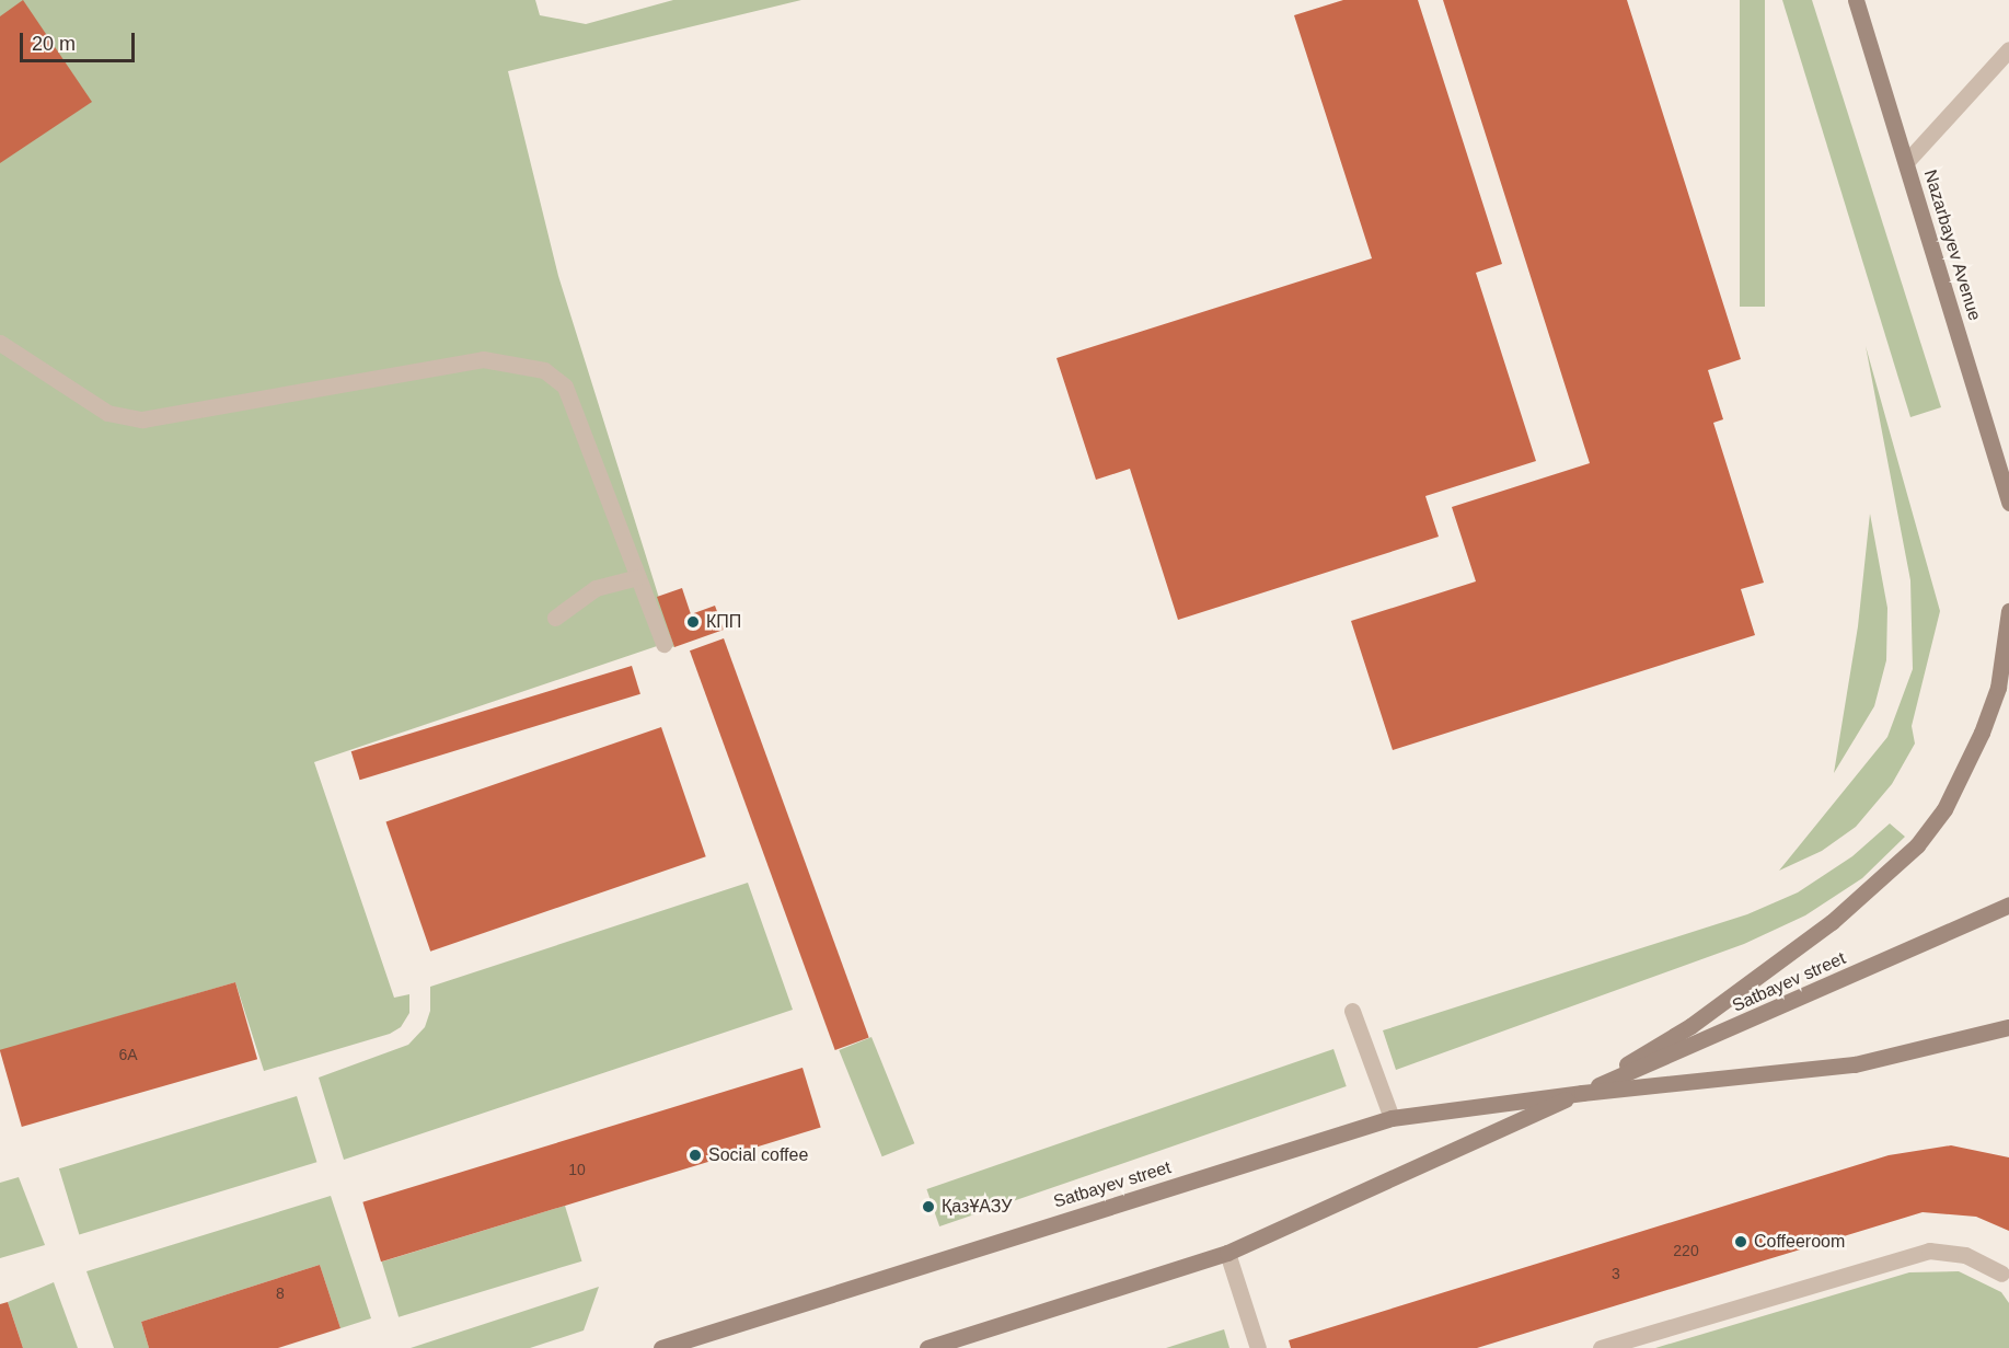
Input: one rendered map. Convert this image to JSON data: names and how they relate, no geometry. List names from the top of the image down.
{
  "streets": {
    "main road": ["Nazarbayev Avenue", "Satbayev street"]
  },
  "places": [
    "КПП",
    "Social coffee",
    "ҚазҰАЗУ",
    "Coffeeroom"
  ],
  "house_numbers": [
    "6А",
    "10",
    "220",
    "3",
    "8"
  ],
  "scale_bar": "20 m"
}
